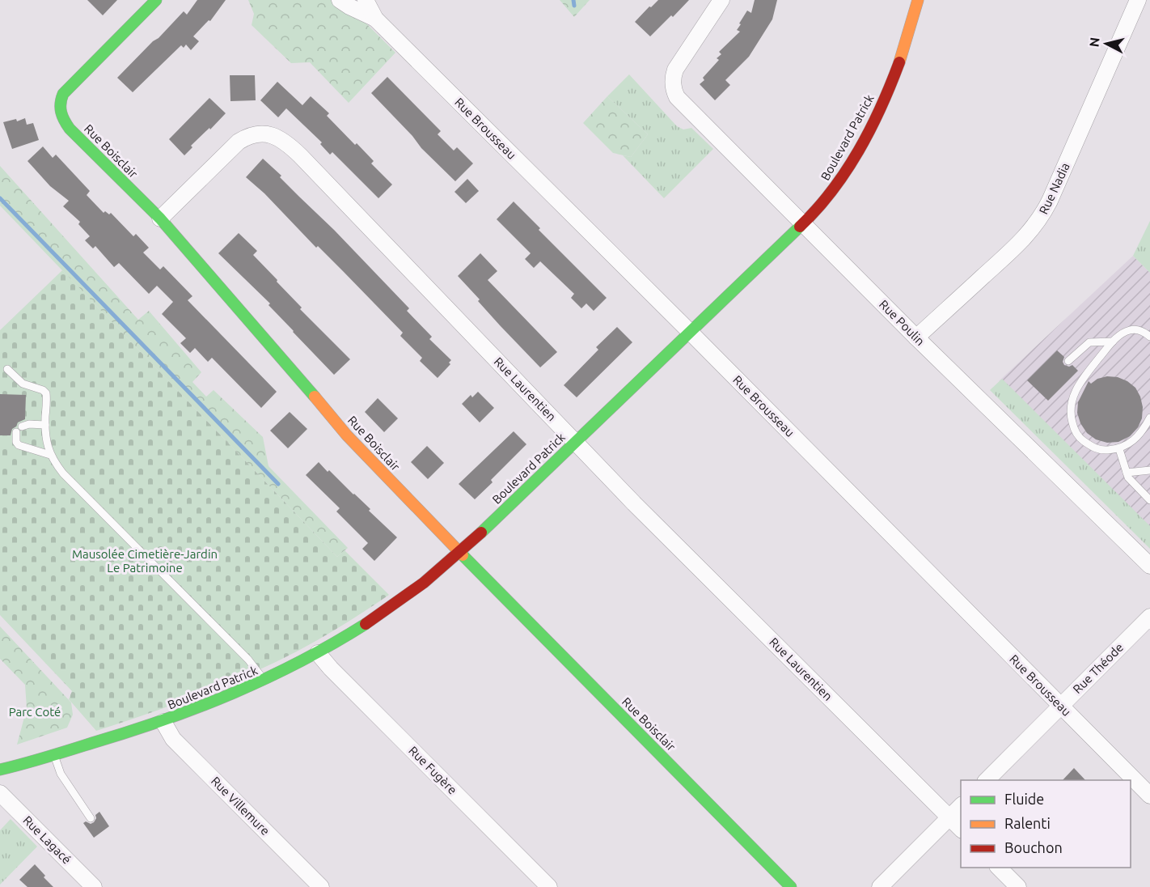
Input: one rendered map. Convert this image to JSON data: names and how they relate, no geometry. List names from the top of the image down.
{
  "streets": {
    "street": [
      "Rue Brousseau",
      "Boulevard Patrick",
      "Rue Boisclair",
      "Rue Nadia",
      "Rue Poulin",
      "Rue Laurentien",
      "Rue Théode",
      "Rue Fugère",
      "Rue Villemure",
      "Rue Lagacé"
    ]
  },
  "crossings": [
    ["Rue Brousseau", "Boulevard Patrick"],
    ["Rue Brousseau", "Rue Théode"],
    ["Boulevard Patrick", "Rue Boisclair"],
    ["Boulevard Patrick", "Rue Poulin"],
    ["Boulevard Patrick", "Rue Laurentien"],
    ["Boulevard Patrick", "Rue Fugère"],
    ["Boulevard Patrick", "Rue Villemure"],
    ["Rue Boisclair", "Rue Laurentien"],
    ["Rue Nadia", "Rue Poulin"]
  ],
  "parks": ["Mausolée Cimetière-Jardin Le Patrimoine", "Parc Coté"],
  "legend": ["Fluide", "Ralenti", "Bouchon"],
  "north": "left"
}
